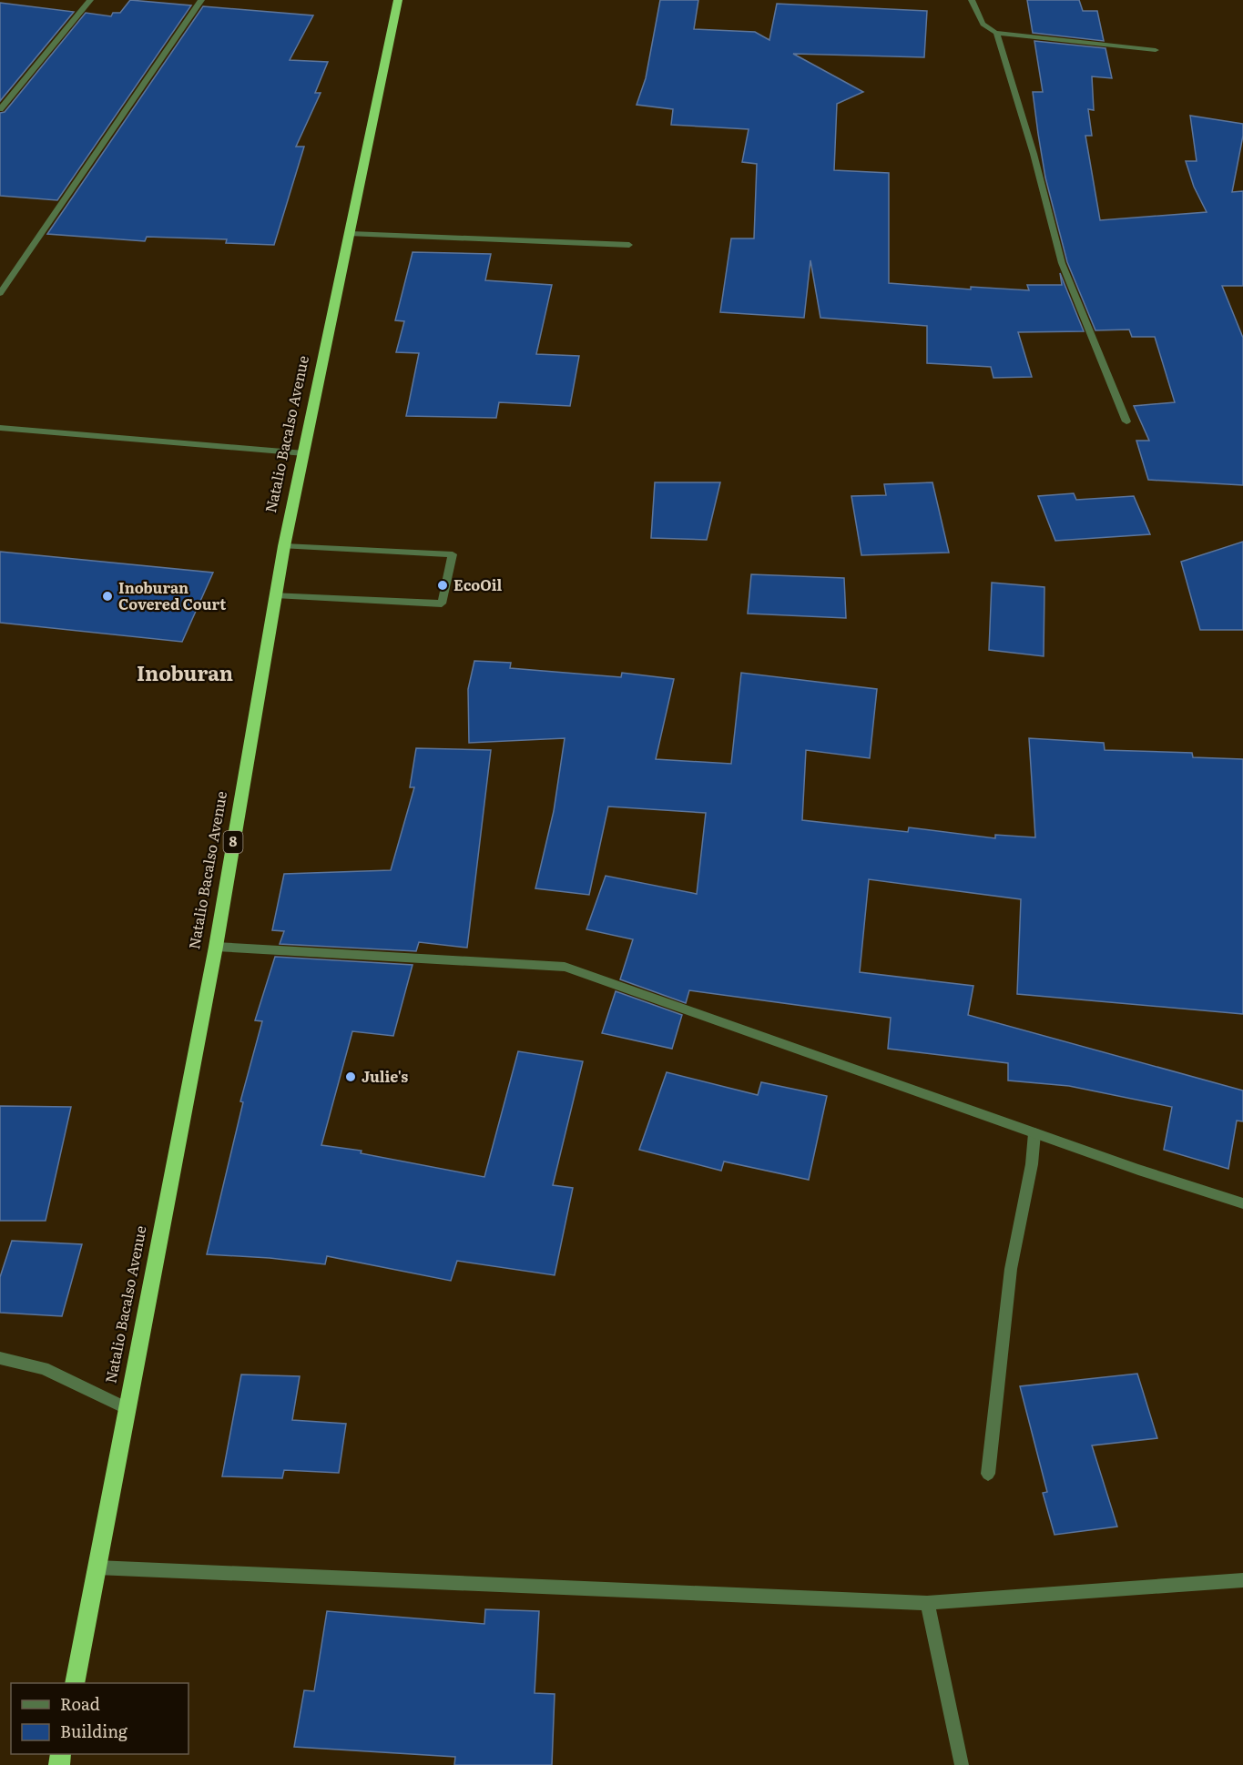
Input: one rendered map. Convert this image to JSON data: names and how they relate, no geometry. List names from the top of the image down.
{
  "streets": {
    "highway": ["Natalio Bacalso Avenue", "8"]
  },
  "districts": ["Inoburan"],
  "places": ["EcoOil", "Inoburan Covered Court", "Julie's"],
  "legend": ["Road", "Building"]
}
